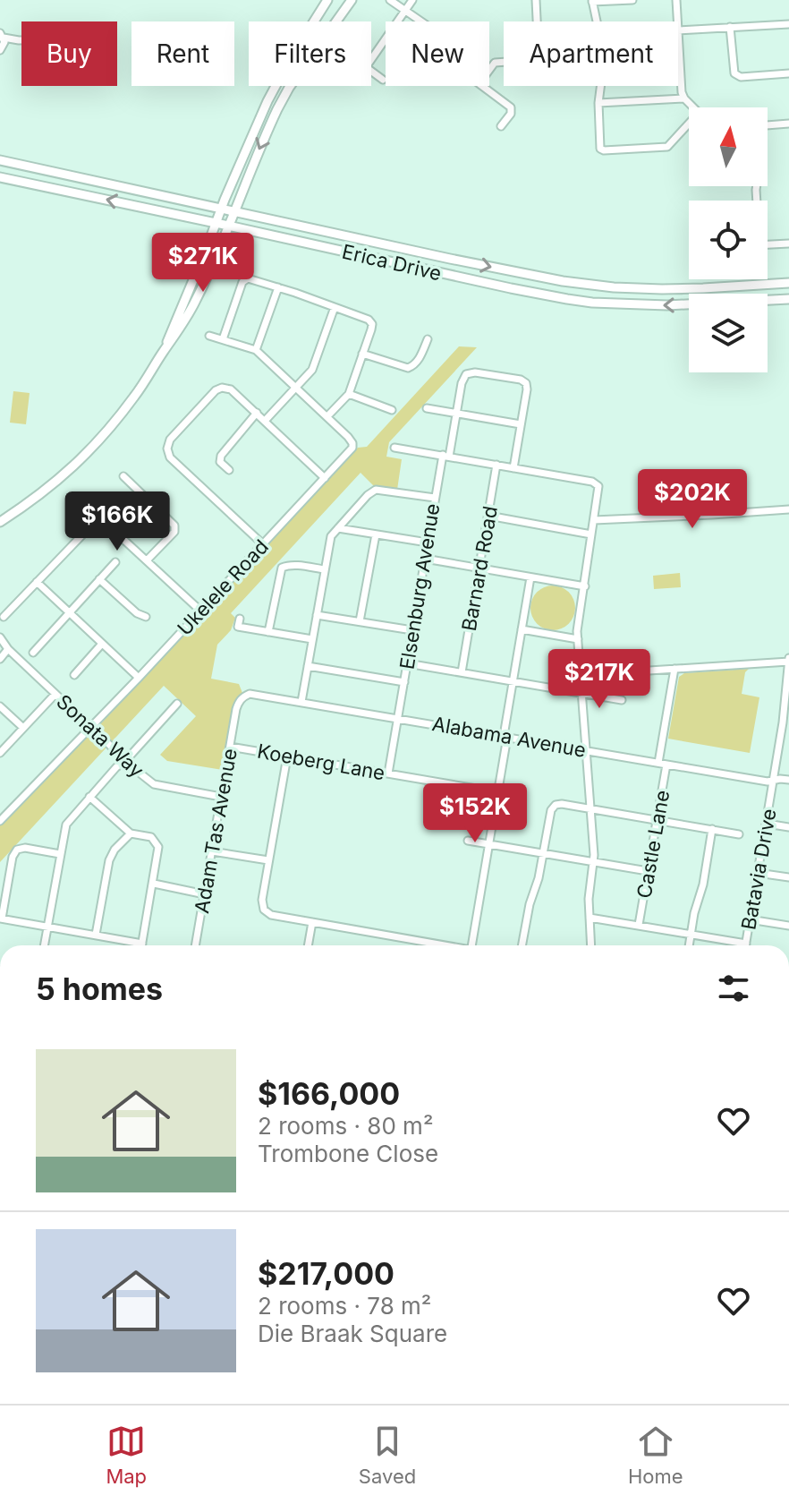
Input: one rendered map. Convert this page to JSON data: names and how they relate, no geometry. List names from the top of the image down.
{
  "streets": {
    "main road": ["Erica Drive"],
    "street": [
      "Barnard Road",
      "Elsenburg Avenue",
      "Ukelele Road",
      "Sonata Way",
      "Alabama Avenue",
      "Koeberg Lane",
      "Adam Tas Avenue",
      "Castle Lane",
      "Batavia Drive"
    ]
  },
  "crossings": [
    ["Elsenburg Avenue", "Alabama Avenue"],
    ["Elsenburg Avenue", "Koeberg Lane"],
    ["Ukelele Road", "Sonata Way"],
    ["Sonata Way", "Adam Tas Avenue"],
    ["Alabama Avenue", "Adam Tas Avenue"],
    ["Alabama Avenue", "Castle Lane"],
    ["Alabama Avenue", "Batavia Drive"],
    ["Koeberg Lane", "Adam Tas Avenue"]
  ],
  "north": "top",
  "page": {
    "chip": [
      "Buy",
      "Rent",
      "Filters",
      "New",
      "Apartment"
    ],
    "price": [
      "$271K",
      "$202K",
      "$166K",
      "$217K",
      "$152K"
    ],
    "heading": "5 homes",
    "list": [
      {
        "name": "$166,000",
        "note": "2 rooms · 80 m² · Trombone Close"
      },
      {
        "name": "$217,000",
        "note": "2 rooms · 78 m² · Die Braak Square"
      }
    ],
    "tabs": ["Map", "Saved", "Home"]
  }
}
